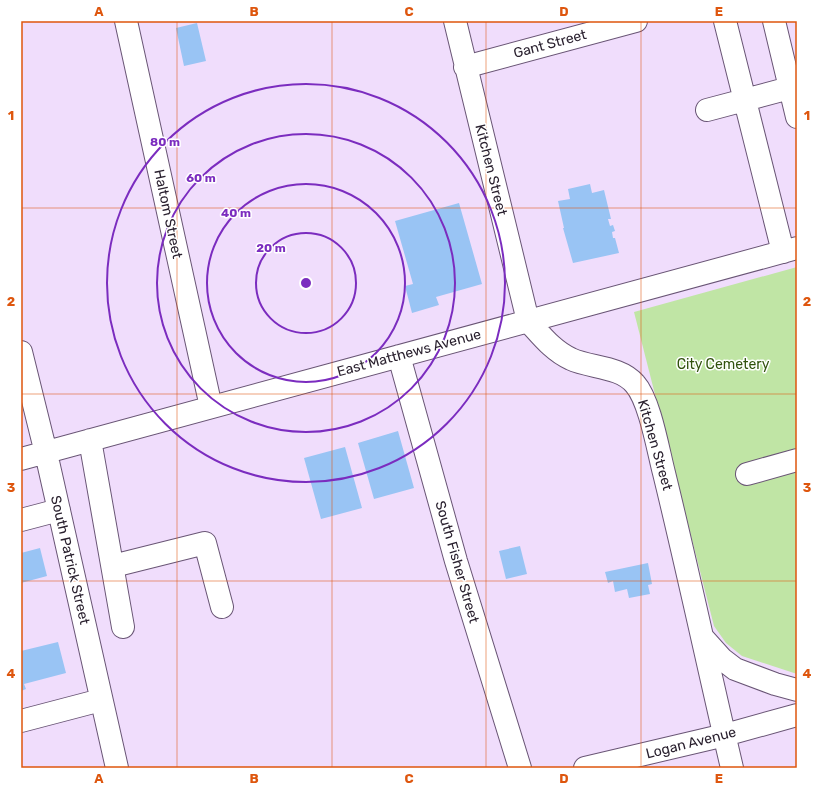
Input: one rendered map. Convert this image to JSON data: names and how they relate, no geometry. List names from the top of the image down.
{
  "streets": {
    "street": [
      "Gant Street",
      "Kitchen Street",
      "Haltom Street",
      "East Matthews Avenue",
      "South Patrick Street",
      "South Fisher Street",
      "Logan Avenue"
    ]
  },
  "crossings": [
    ["Gant Street", "Kitchen Street"],
    ["Kitchen Street", "East Matthews Avenue"],
    ["Kitchen Street", "Logan Avenue"],
    ["Haltom Street", "East Matthews Avenue"],
    ["East Matthews Avenue", "South Patrick Street"],
    ["East Matthews Avenue", "South Fisher Street"]
  ],
  "parks": ["City Cemetery"],
  "grid": {
    "columns": [
      "A",
      "B",
      "C",
      "D",
      "E"
    ],
    "rows": [
      "1",
      "2",
      "3",
      "4"
    ]
  },
  "rings": [
    "80 m",
    "60 m",
    "40 m",
    "20 m"
  ]
}
